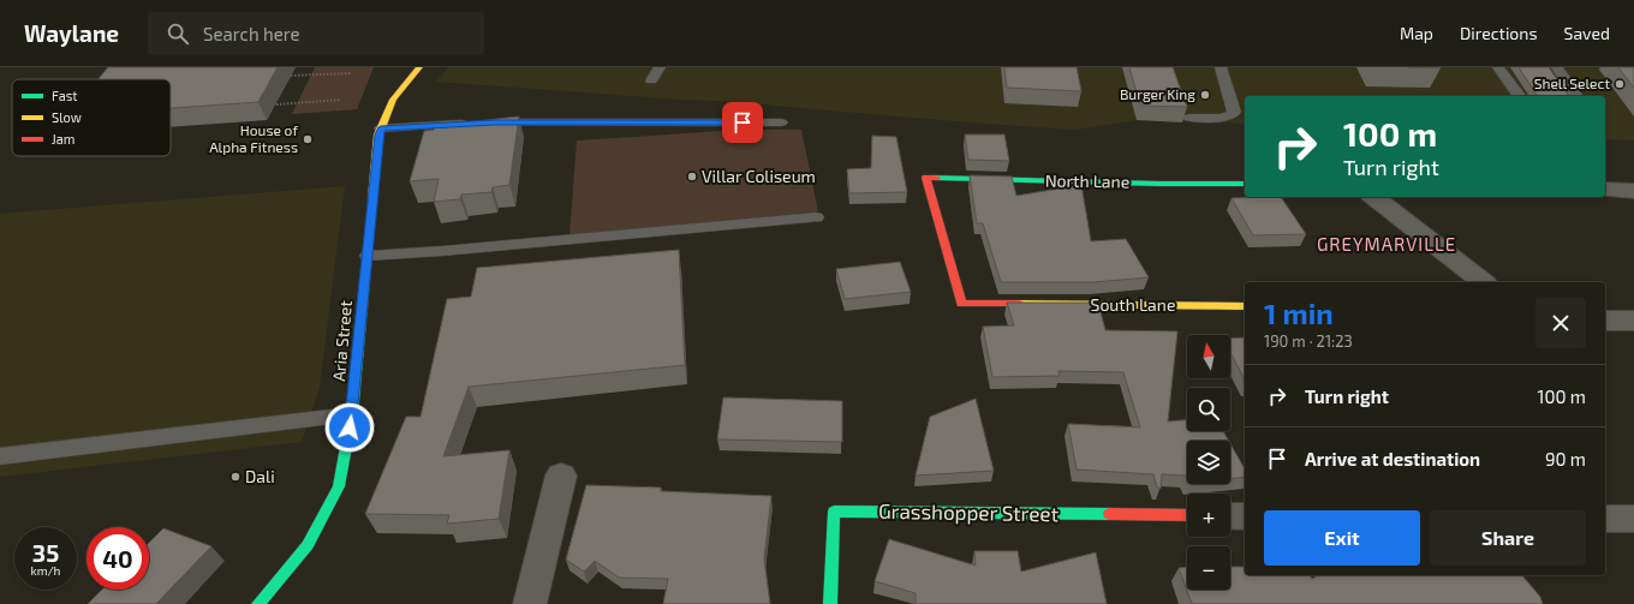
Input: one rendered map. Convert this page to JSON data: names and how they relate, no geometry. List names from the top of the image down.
{
  "streets": {
    "street": [
      "North Lane",
      "South Lane",
      "Aria Street",
      "Grasshopper Street"
    ]
  },
  "crossings": [
    ["North Lane", "South Lane"]
  ],
  "districts": ["GREYMARVILLE"],
  "places": [
    "Shell Select",
    "Burger King",
    "House of Alpha Fitness",
    "Villar Coliseum",
    "Dali"
  ],
  "legend": ["Fast", "Slow", "Jam"],
  "north": "top",
  "page": {
    "header": "Waylane",
    "search": "Search here",
    "nav": ["Map", "Directions", "Saved"],
    "turn": ["100 m", "Turn right"],
    "heading": ["1 min", "190 m · 21:23"],
    "map_buttons": ["+", "−"],
    "list": [
      {
        "name": "Turn right",
        "value": "100 m"
      },
      {
        "name": "Arrive at destination",
        "value": "90 m"
      }
    ],
    "buttons": ["Exit", "Share"],
    "speed": "35 km/h",
    "limit": "40"
  }
}
